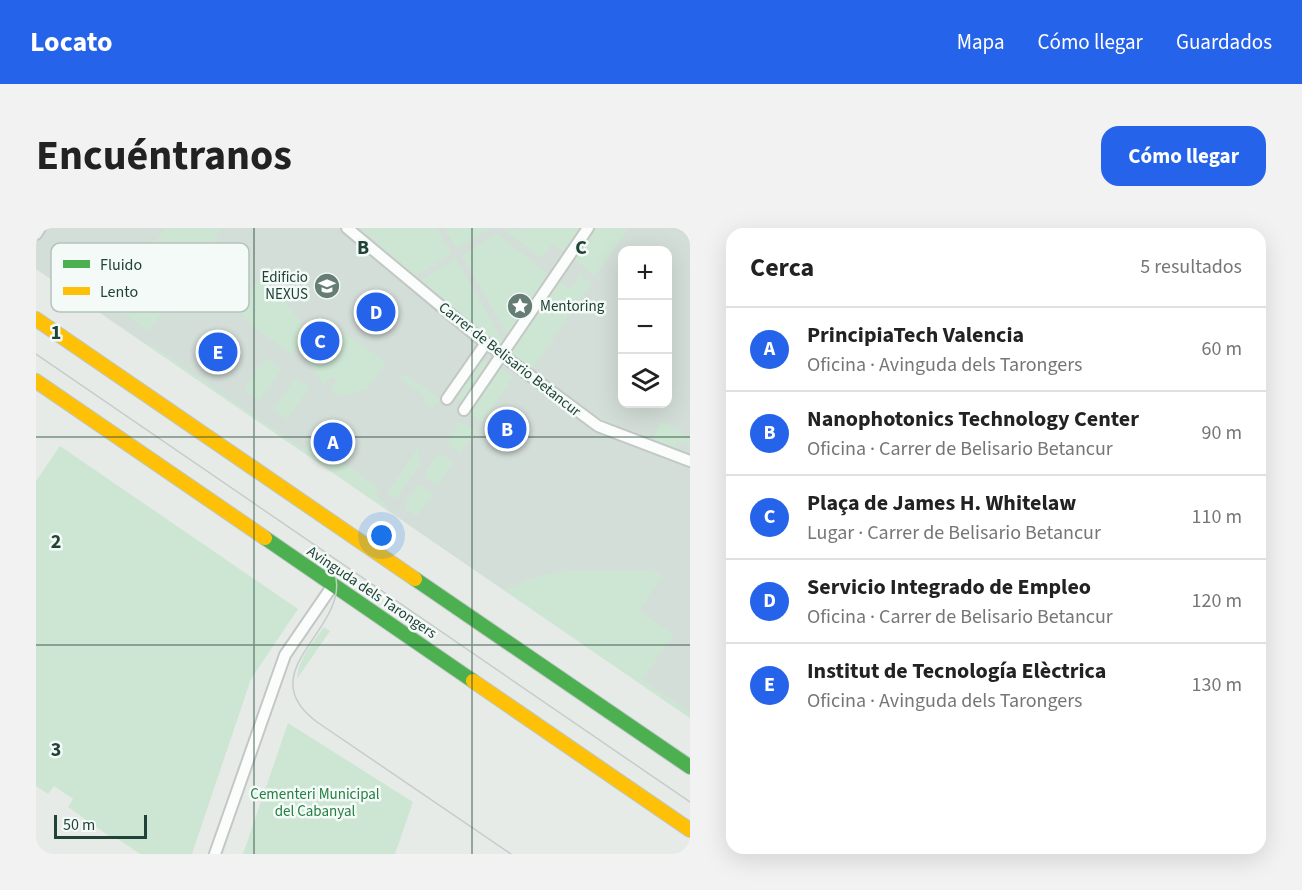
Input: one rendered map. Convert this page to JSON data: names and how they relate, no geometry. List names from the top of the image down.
{
  "streets": {
    "main road": ["Avinguda dels Tarongers"],
    "street": ["Carrer de Belisario Betancur"]
  },
  "parks": ["Cementeri Municipal del Cabanyal"],
  "places": {
    "school or university": ["Edificio NEXUS"],
    "place": ["Mentoring"]
  },
  "legend": ["Fluido", "Lento"],
  "scale_bar": "50 m",
  "page": {
    "header": "Locato",
    "nav": ["Mapa", "Cómo llegar", "Guardados"],
    "title": "Encuéntranos",
    "buttons": "Cómo llegar",
    "heading": ["Cerca", "5 resultados"],
    "map_buttons": ["+", "−"],
    "pins": [
      "D",
      "C",
      "E",
      "B",
      "A"
    ],
    "list": [
      {
        "mark": "A",
        "name": "PrincipiaTech Valencia",
        "note": "Oficina · Avinguda dels Tarongers",
        "value": "60 m"
      },
      {
        "mark": "B",
        "name": "Nanophotonics Technology Center",
        "note": "Oficina · Carrer de Belisario Betancur",
        "value": "90 m"
      },
      {
        "mark": "C",
        "name": "Plaça de James H. Whitelaw",
        "note": "Lugar · Carrer de Belisario Betancur",
        "value": "110 m"
      },
      {
        "mark": "D",
        "name": "Servicio Integrado de Empleo",
        "note": "Oficina · Carrer de Belisario Betancur",
        "value": "120 m"
      },
      {
        "mark": "E",
        "name": "Institut de Tecnología Elèctrica",
        "note": "Oficina · Avinguda dels Tarongers",
        "value": "130 m"
      }
    ],
    "scale": "50 m"
  },
  "grid": {
    "columns": ["B", "C"],
    "rows": ["1", "2", "3"]
  }
}
